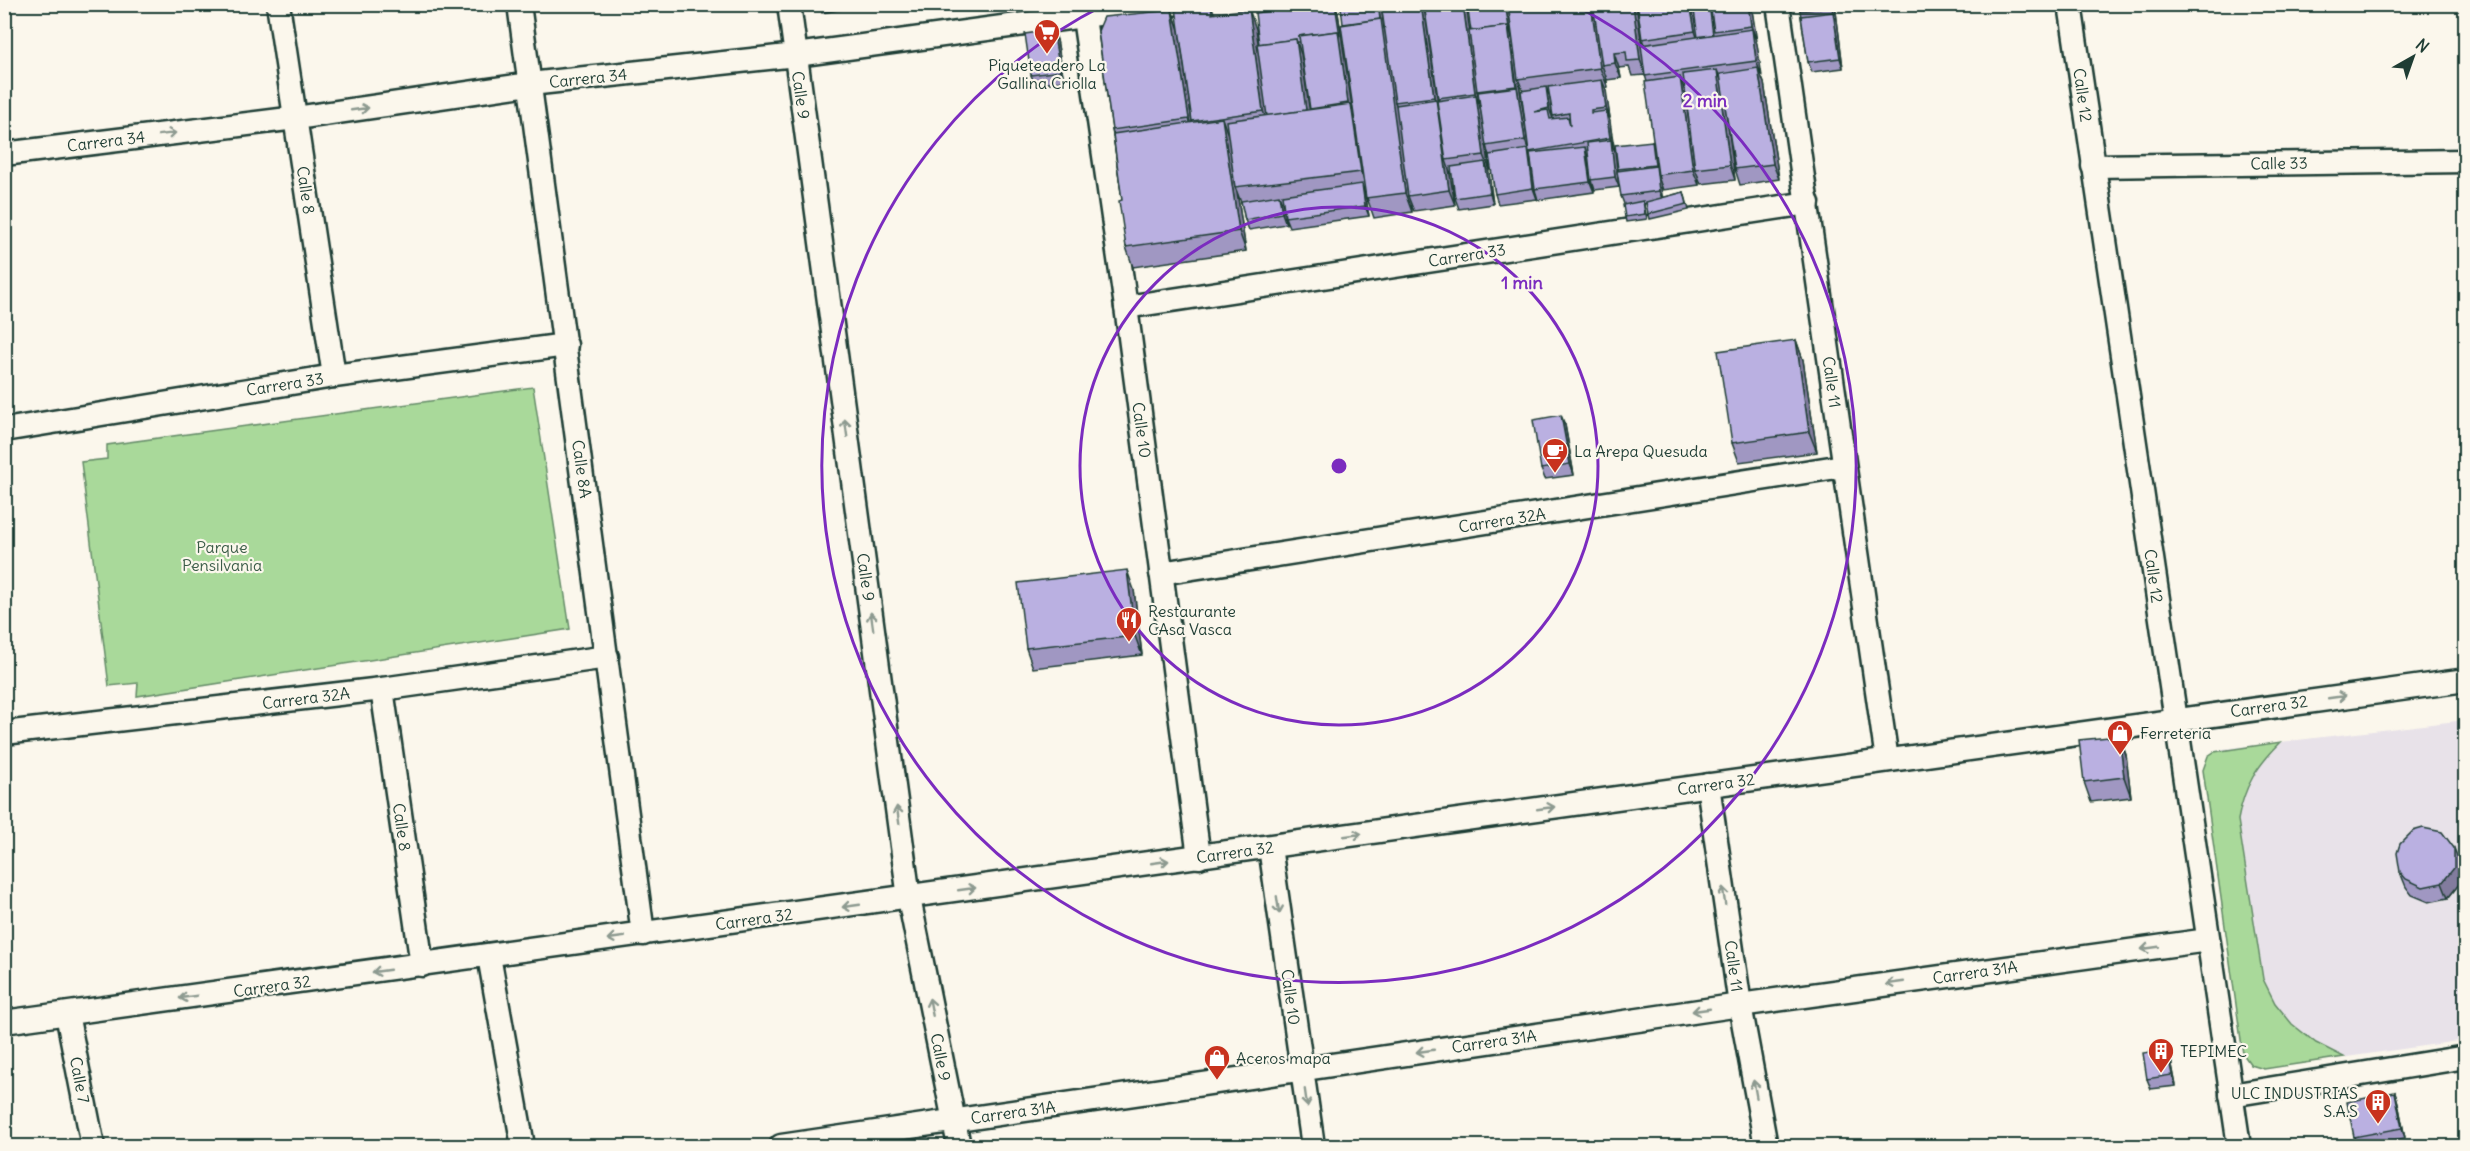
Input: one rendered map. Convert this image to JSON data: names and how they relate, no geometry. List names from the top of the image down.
{
  "streets": {
    "street": [
      "Carrera 34",
      "Calle 9",
      "Calle 12",
      "Calle 33",
      "Calle 8",
      "Carrera 33",
      "Calle 11",
      "Calle 10",
      "Calle 8A",
      "Carrera 32A",
      "Carrera 32",
      "Carrera 31A",
      "Calle 7"
    ]
  },
  "crossings": [
    ["Carrera 34", "Calle 9"],
    ["Carrera 34", "Calle 8"],
    ["Carrera 34", "Calle 10"],
    ["Carrera 34", "Calle 8A"],
    ["Calle 9", "Carrera 32"],
    ["Calle 9", "Carrera 31A"],
    ["Calle 12", "Calle 33"],
    ["Calle 12", "Carrera 32"],
    ["Calle 12", "Carrera 31A"],
    ["Calle 8", "Carrera 33"],
    ["Calle 8", "Carrera 32A"],
    ["Calle 8", "Carrera 32"],
    ["Carrera 33", "Calle 11"],
    ["Carrera 33", "Calle 10"],
    ["Carrera 33", "Calle 8A"],
    ["Calle 11", "Carrera 32A"],
    ["Calle 11", "Carrera 32"],
    ["Calle 11", "Carrera 31A"],
    ["Calle 10", "Carrera 32A"],
    ["Calle 10", "Carrera 32"],
    ["Calle 10", "Carrera 31A"],
    ["Calle 8A", "Carrera 32A"],
    ["Calle 8A", "Carrera 32"],
    ["Carrera 32", "Calle 7"]
  ],
  "one_way": ["Carrera 34", "Calle 9", "Carrera 31A"],
  "parks": ["Parque Pensilvania"],
  "places": {
    "supermarket": ["Piqueteadero La Gallina Criolla"],
    "cafe": ["La Arepa Quesuda"],
    "restaurant": ["Restaurante CAsa Vasca"],
    "shop": ["Ferreteria", "Aceros mapa"],
    "building": ["TEPIMEC", "ULC INDUSTRIAS S.A.S"]
  },
  "north": "top right",
  "rings": ["2 min", "1 min"]
}
